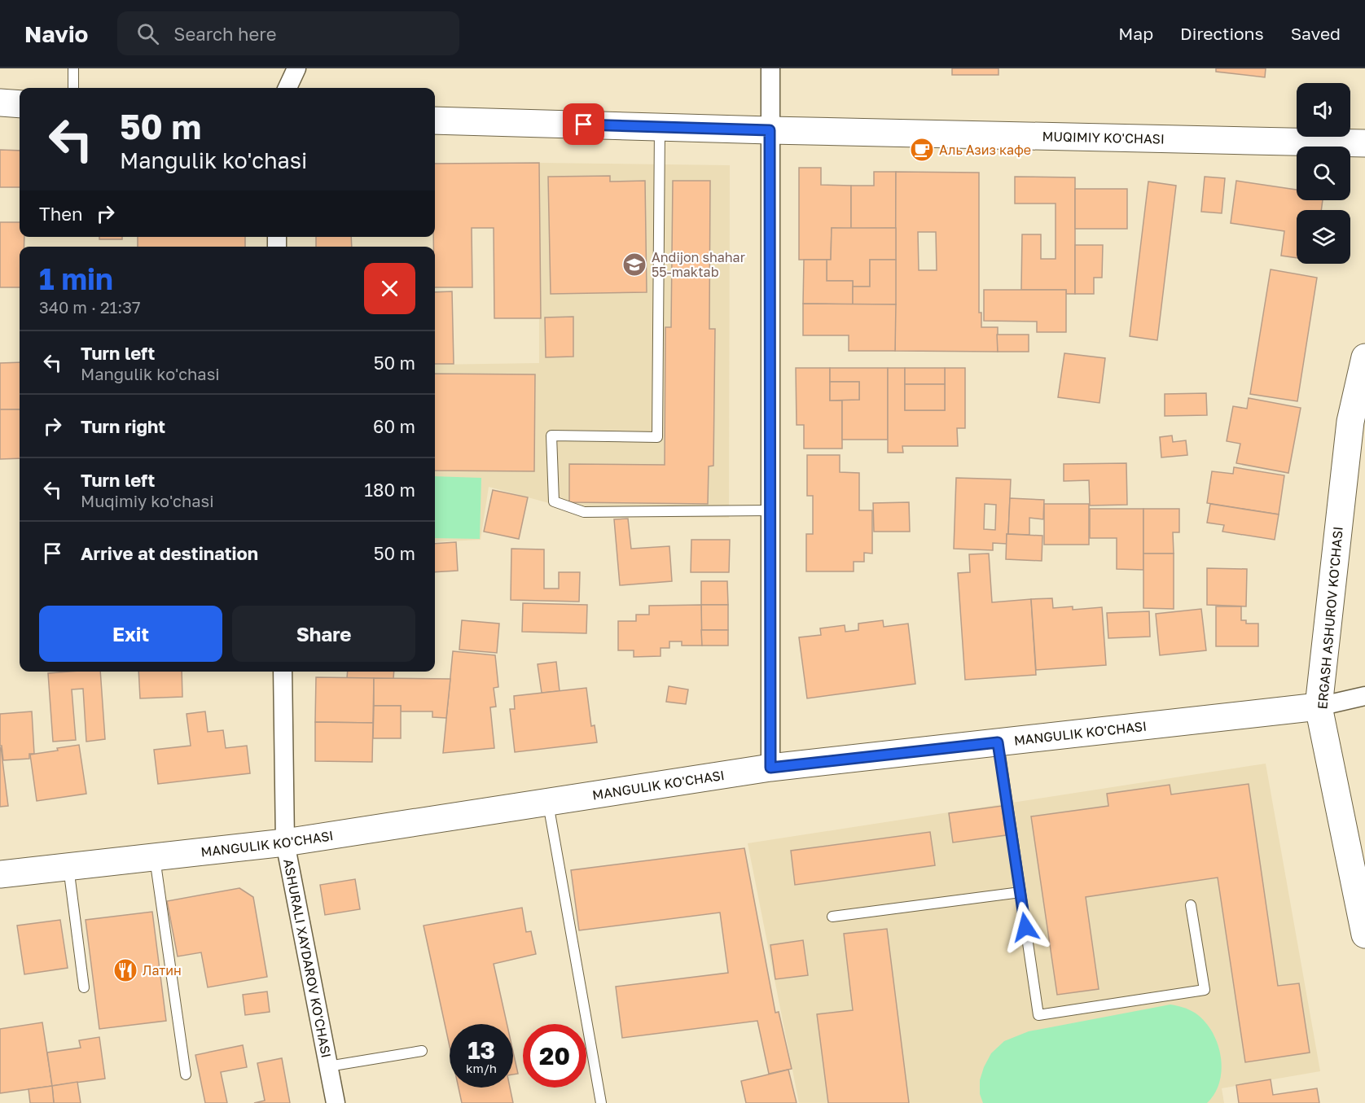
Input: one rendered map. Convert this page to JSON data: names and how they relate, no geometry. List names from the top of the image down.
{
  "streets": {
    "street": [
      "MUQIMIY KO'CHASI",
      "ERGASH ASHUROV KO'CHASI",
      "MANGULIK KO'CHASI",
      "ASHURALI XAYDAROV KO'CHASI"
    ]
  },
  "crossings": [
    ["ERGASH ASHUROV KO'CHASI", "MANGULIK KO'CHASI"],
    ["MANGULIK KO'CHASI", "ASHURALI XAYDAROV KO'CHASI"]
  ],
  "places": {
    "cafe": ["Аль Азиз кафе"],
    "school or university": ["Andijon shahar 55-maktab"],
    "restaurant": ["Латин"]
  },
  "page": {
    "header": "Navio",
    "search": "Search here",
    "nav": ["Map", "Directions", "Saved"],
    "turn": ["50 m", "Mangulik ko'chasi"],
    "then": "Then",
    "heading": ["1 min", "340 m · 21:37"],
    "list": [
      {
        "name": "Turn left",
        "note": "Mangulik ko'chasi",
        "value": "50 m"
      },
      {
        "name": "Turn right",
        "value": "60 m"
      },
      {
        "name": "Turn left",
        "note": "Muqimiy ko'chasi",
        "value": "180 m"
      },
      {
        "name": "Arrive at destination",
        "value": "50 m"
      }
    ],
    "buttons": ["Exit", "Share"],
    "speed": "13 km/h",
    "limit": "20"
  }
}
